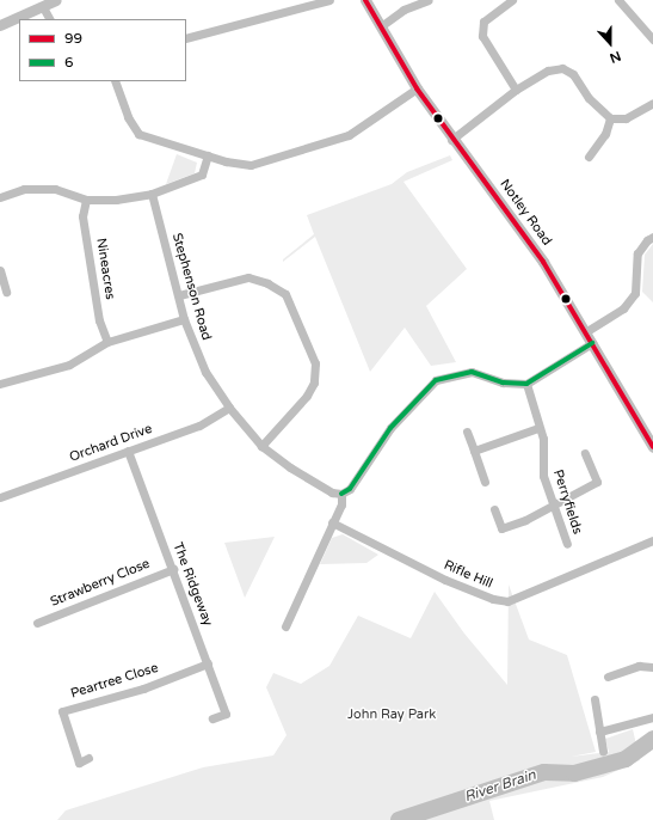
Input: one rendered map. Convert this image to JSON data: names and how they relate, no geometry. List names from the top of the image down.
{
  "streets": {
    "street": [
      "Notley Road",
      "Nineacres",
      "Stephenson Road",
      "Orchard Drive",
      "Perryfields",
      "Rifle Hill",
      "Strawberry Close",
      "The Ridgeway",
      "Peartree Close"
    ]
  },
  "crossings": [
    ["Stephenson Road", "Orchard Drive"],
    ["Orchard Drive", "The Ridgeway"],
    ["Strawberry Close", "The Ridgeway"],
    ["The Ridgeway", "Peartree Close"]
  ],
  "water": ["River Brain"],
  "parks": ["John Ray Park"],
  "lines": ["transit line 99", "transit line 6"],
  "legend": ["99", "6"],
  "north": "bottom"
}
